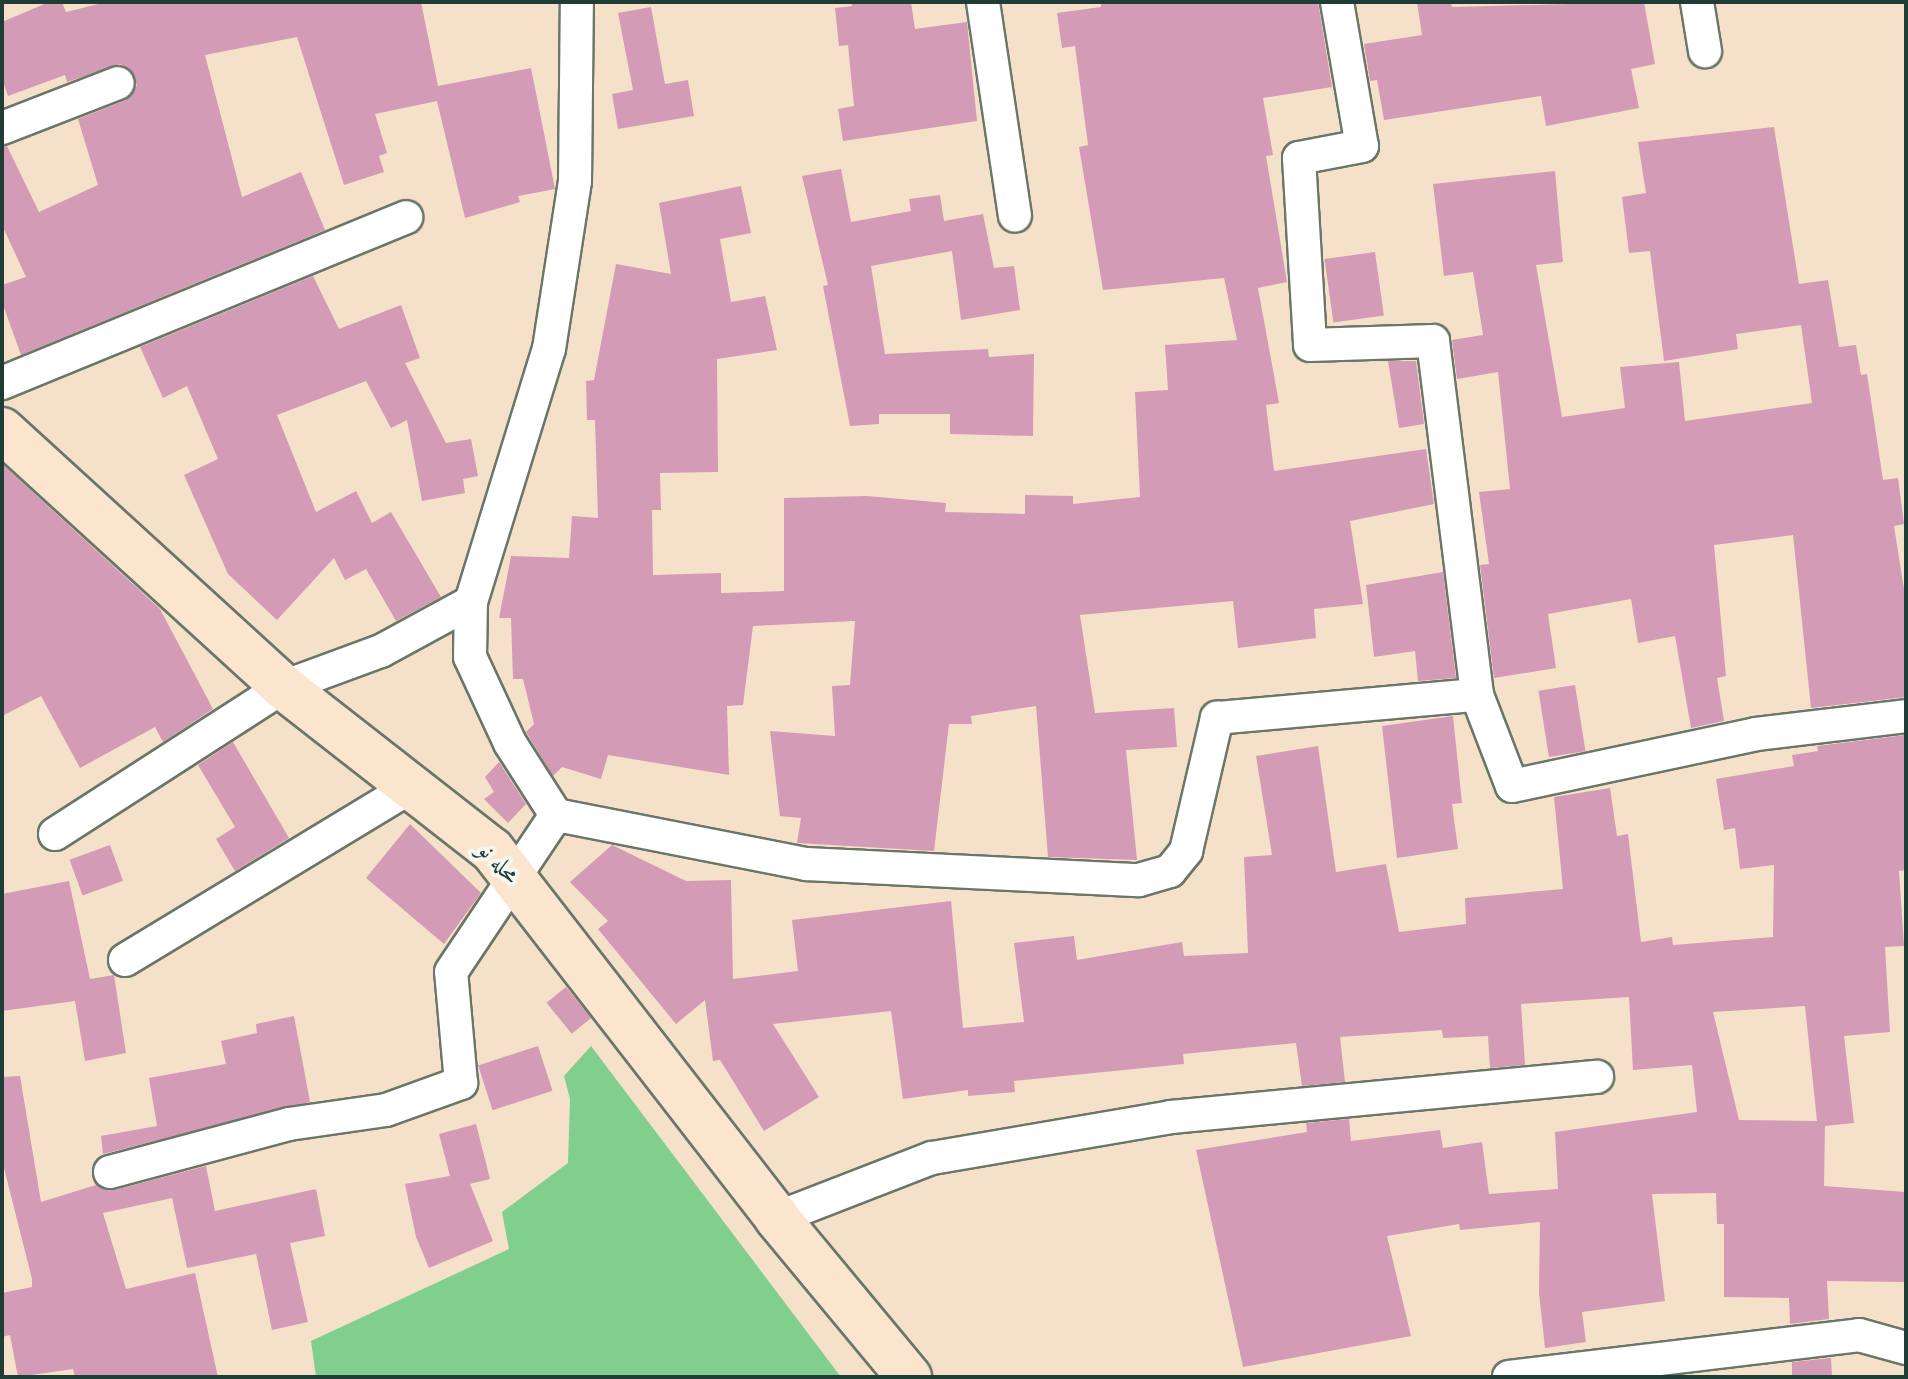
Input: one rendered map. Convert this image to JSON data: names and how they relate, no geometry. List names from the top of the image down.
{
  "streets": {
    "street": ["محله نو"]
  }
}
